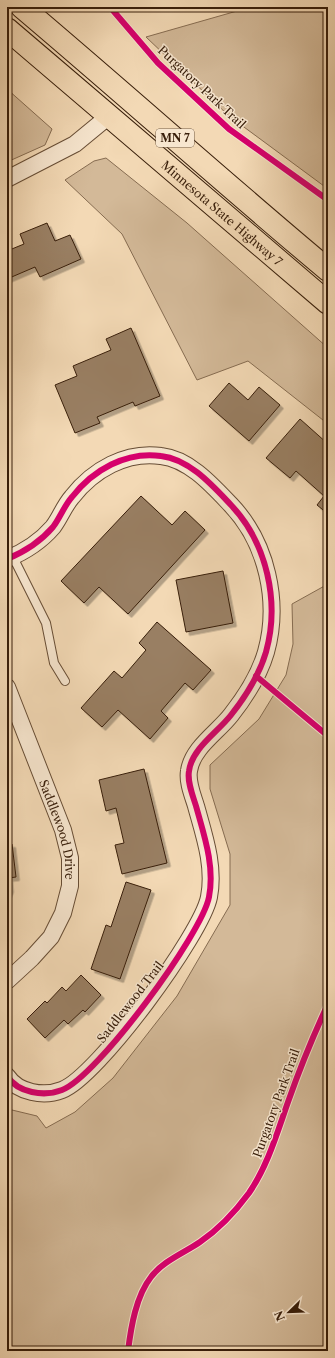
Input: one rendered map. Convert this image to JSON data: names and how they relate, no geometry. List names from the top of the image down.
{
  "streets": {
    "main road": ["MN 7", "Minnesota State Highway 7"],
    "street": ["Saddlewood Drive", "Saddlewood Trail"],
    "cycle path": ["Purgatory Park Trail"]
  },
  "north": "bottom left"
}
